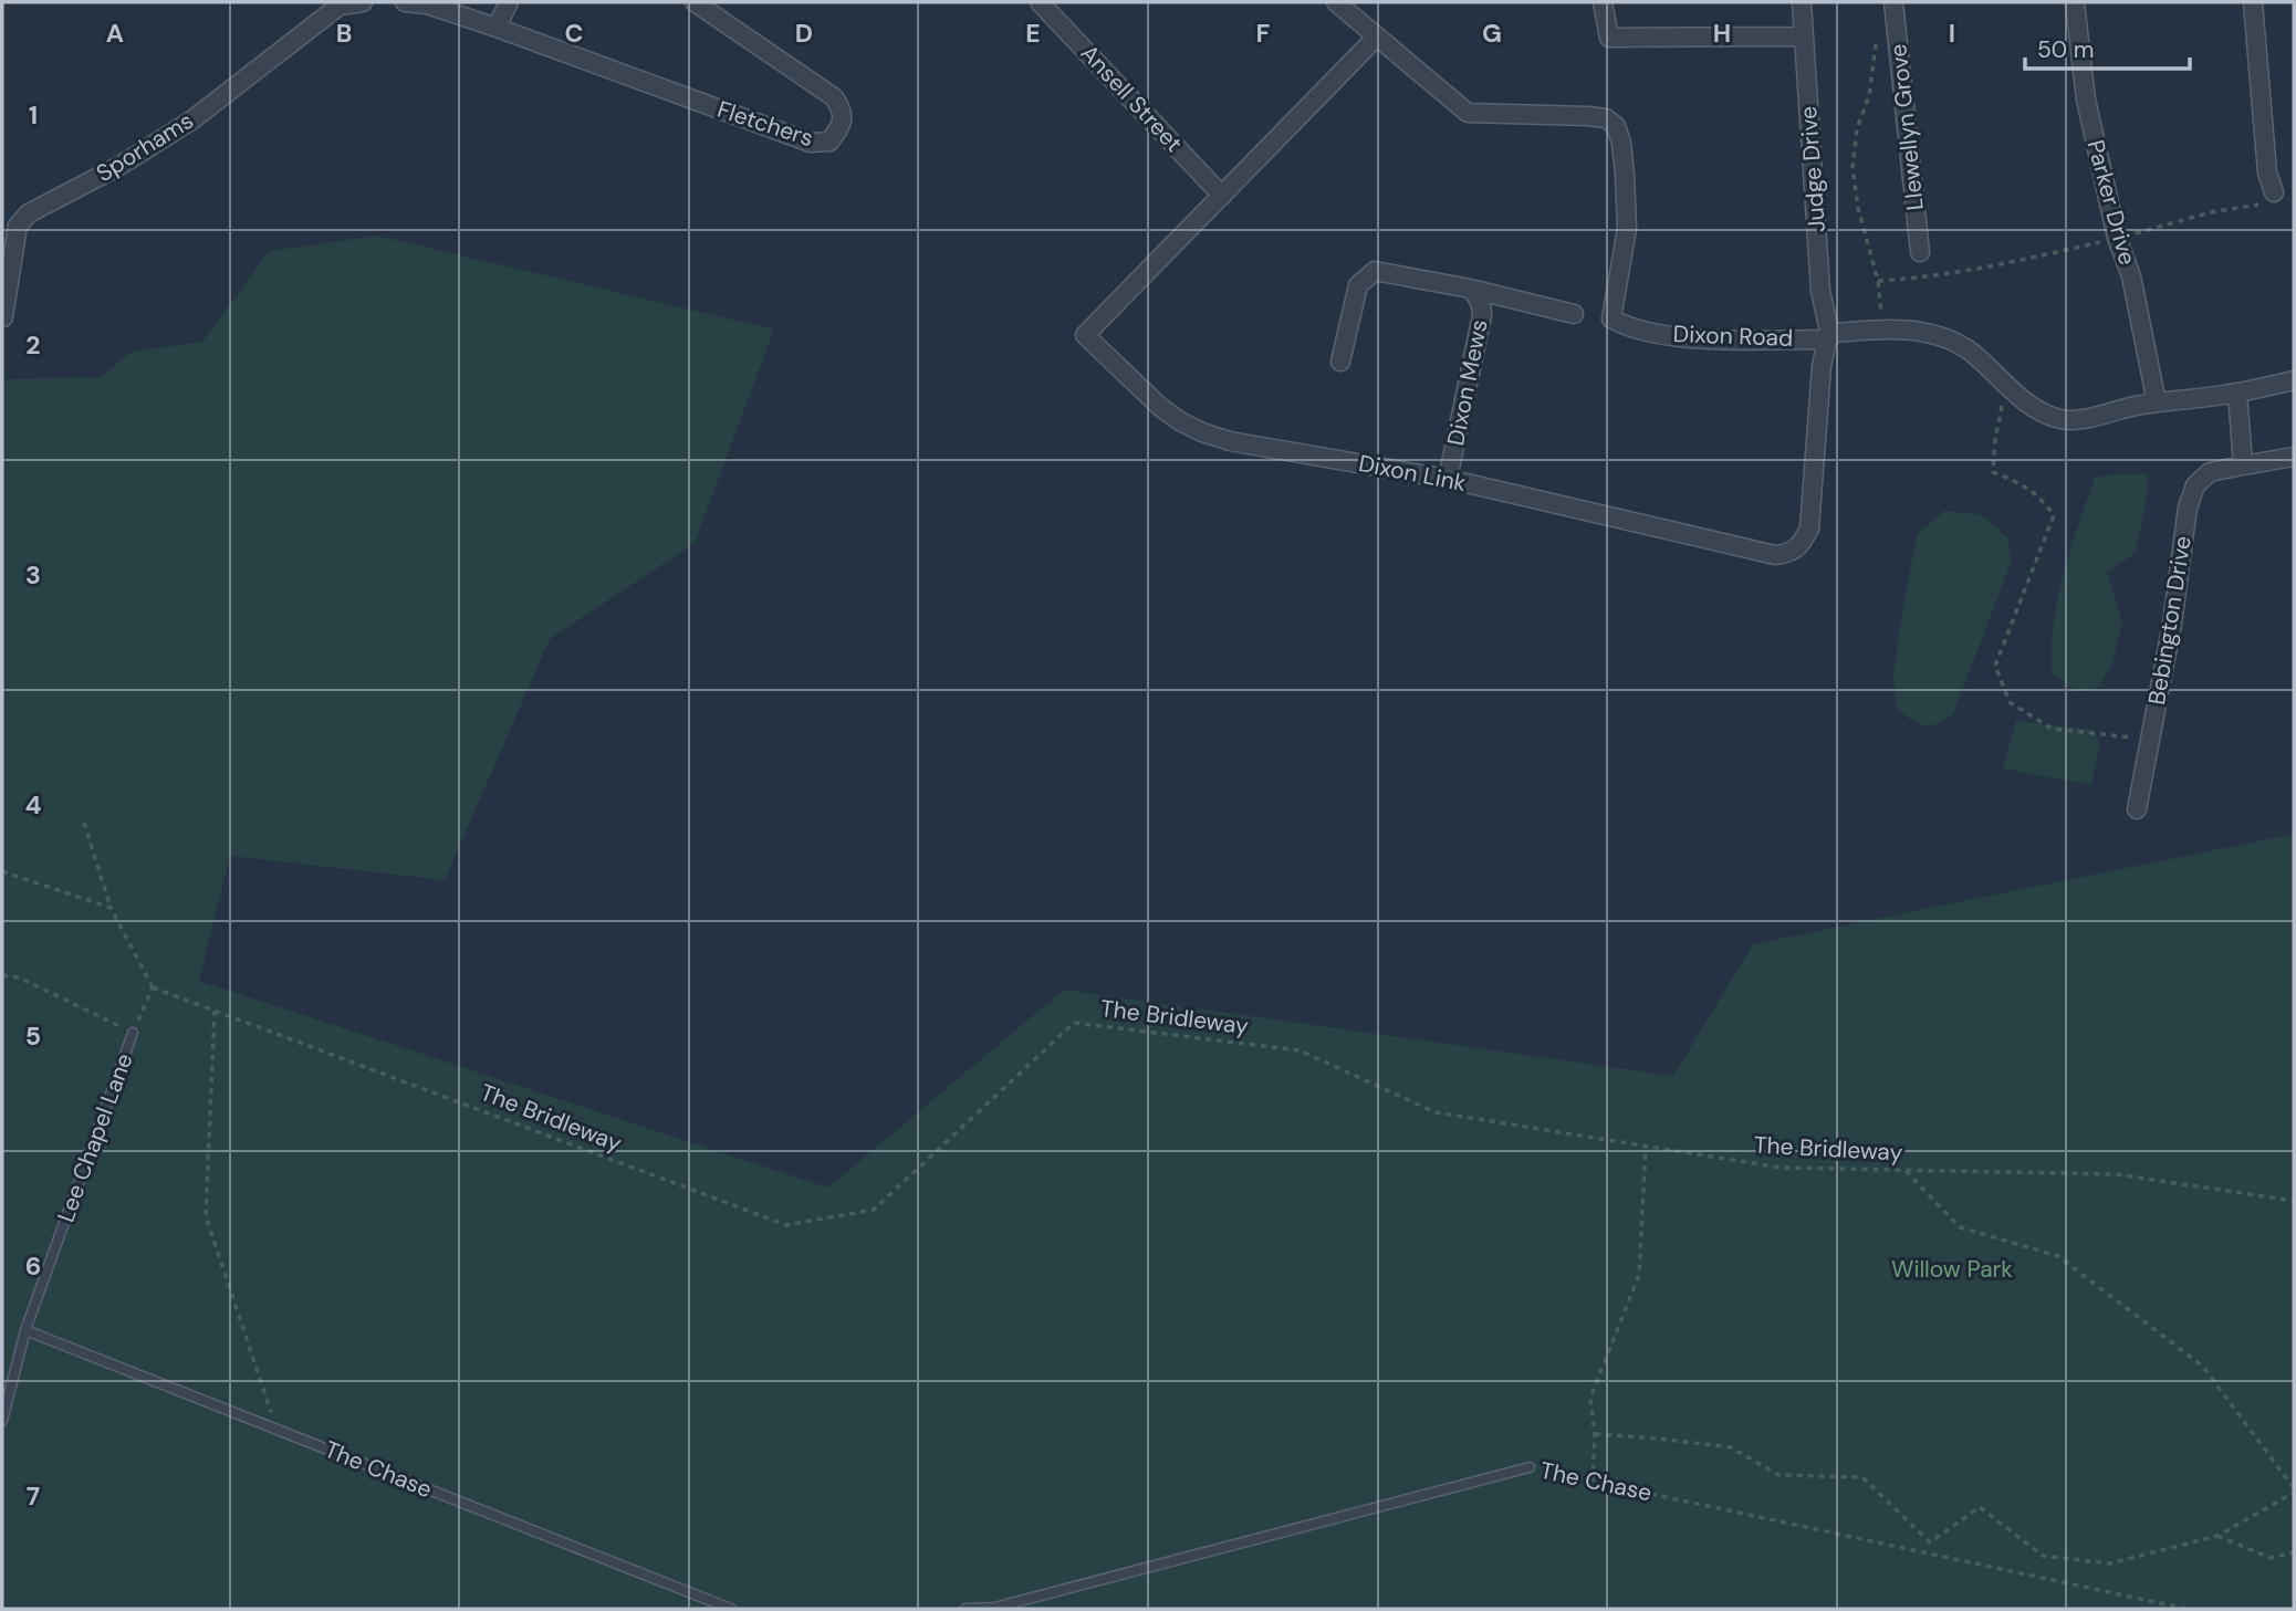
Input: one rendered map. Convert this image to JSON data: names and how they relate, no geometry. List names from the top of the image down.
{
  "streets": {
    "street": [
      "Ansell Street",
      "Fletchers",
      "Llewellyn Grove",
      "Sporhams",
      "Judge Drive",
      "Parker Drive",
      "Dixon Road",
      "Dixon Mews",
      "Dixon Link",
      "Bebington Drive"
    ],
    "lane": ["Lee Chapel Lane", "The Chase"],
    "path": ["The Bridleway"]
  },
  "crossings": [
    ["Ansell Street", "Dixon Link"],
    ["Judge Drive", "Dixon Road"],
    ["Judge Drive", "Dixon Link"],
    ["Parker Drive", "Dixon Road"],
    ["Dixon Road", "Dixon Link"],
    ["Dixon Mews", "Dixon Link"],
    ["Lee Chapel Lane", "The Chase"]
  ],
  "parks": ["Willow Park"],
  "scale_bar": "50 m",
  "grid": {
    "columns": [
      "A",
      "B",
      "C",
      "D",
      "E",
      "F",
      "G",
      "H",
      "I"
    ],
    "rows": [
      "1",
      "2",
      "3",
      "4",
      "5",
      "6",
      "7"
    ]
  }
}
